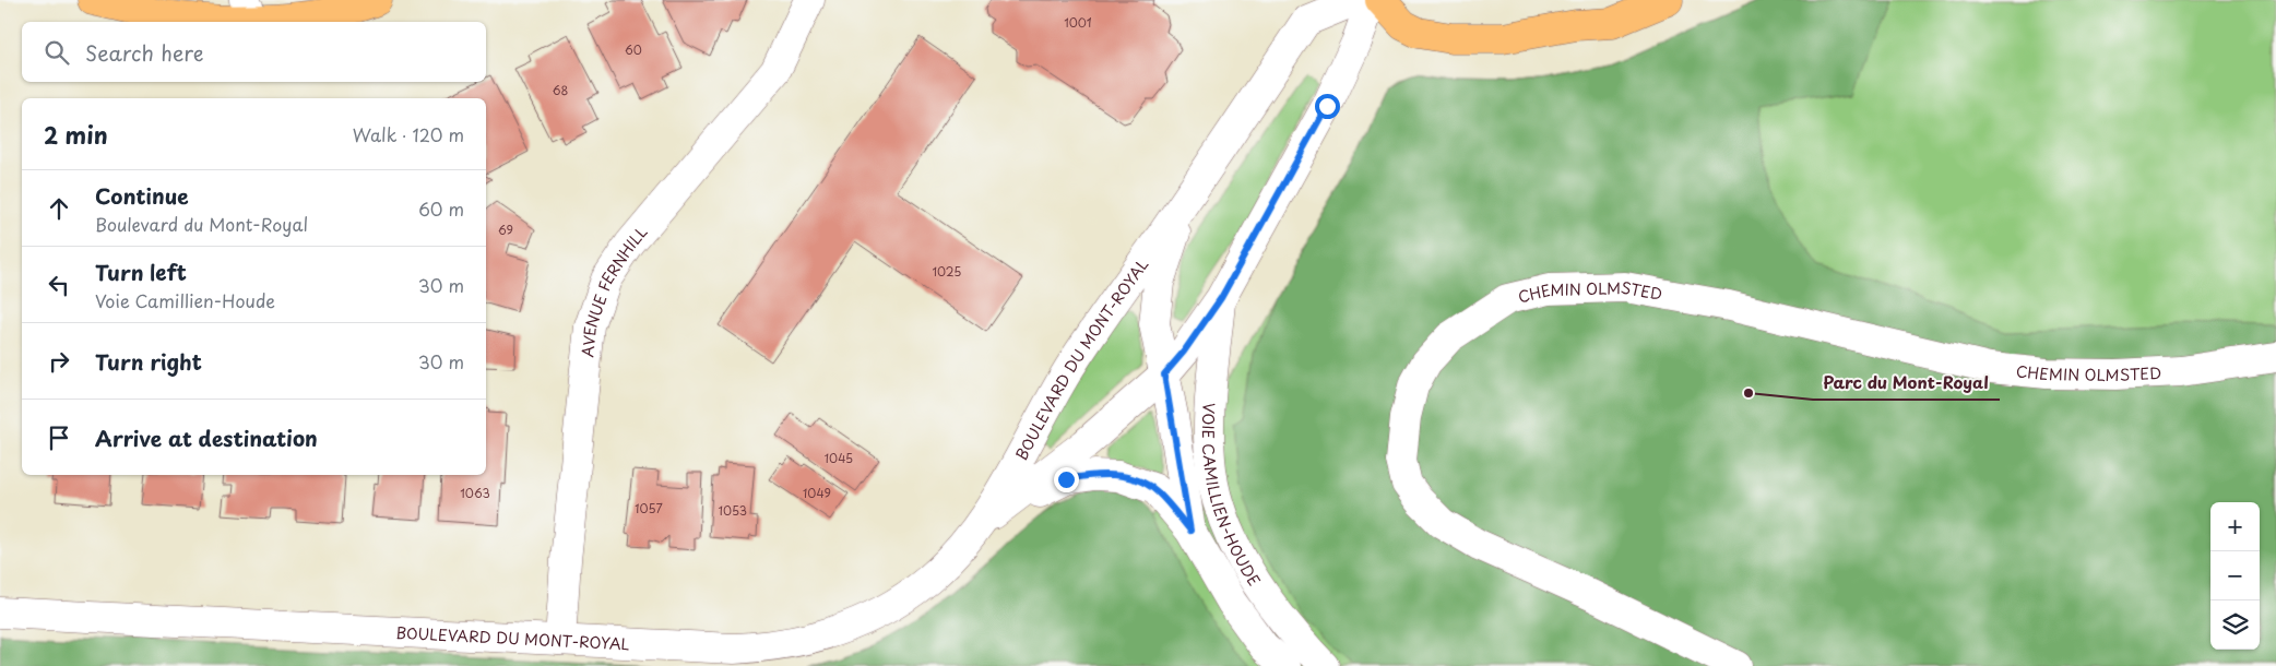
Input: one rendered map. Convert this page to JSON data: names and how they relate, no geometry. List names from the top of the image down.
{
  "streets": {
    "street": [
      "AVENUE FERNHILL",
      "CHEMIN OLMSTED",
      "BOULEVARD DU MONT-ROYAL",
      "VOIE CAMILLIEN-HOUDE"
    ]
  },
  "crossings": [
    ["AVENUE FERNHILL", "BOULEVARD DU MONT-ROYAL"],
    ["BOULEVARD DU MONT-ROYAL", "VOIE CAMILLIEN-HOUDE"]
  ],
  "places": ["Parc du Mont-Royal"],
  "house_numbers": [
    "1001",
    "60",
    "68",
    "69",
    "1025",
    "1045",
    "1063",
    "1049",
    "1057",
    "1053"
  ],
  "page": {
    "search": "Search here",
    "heading": ["2 min", "Walk · 120 m"],
    "list": [
      ["Continue", "Boulevard du Mont-Royal", "60 m"],
      ["Turn left", "Voie Camillien-Houde", "30 m"],
      ["Turn right", "30 m"],
      "Arrive at destination"
    ],
    "map_buttons": ["+", "−"]
  }
}
